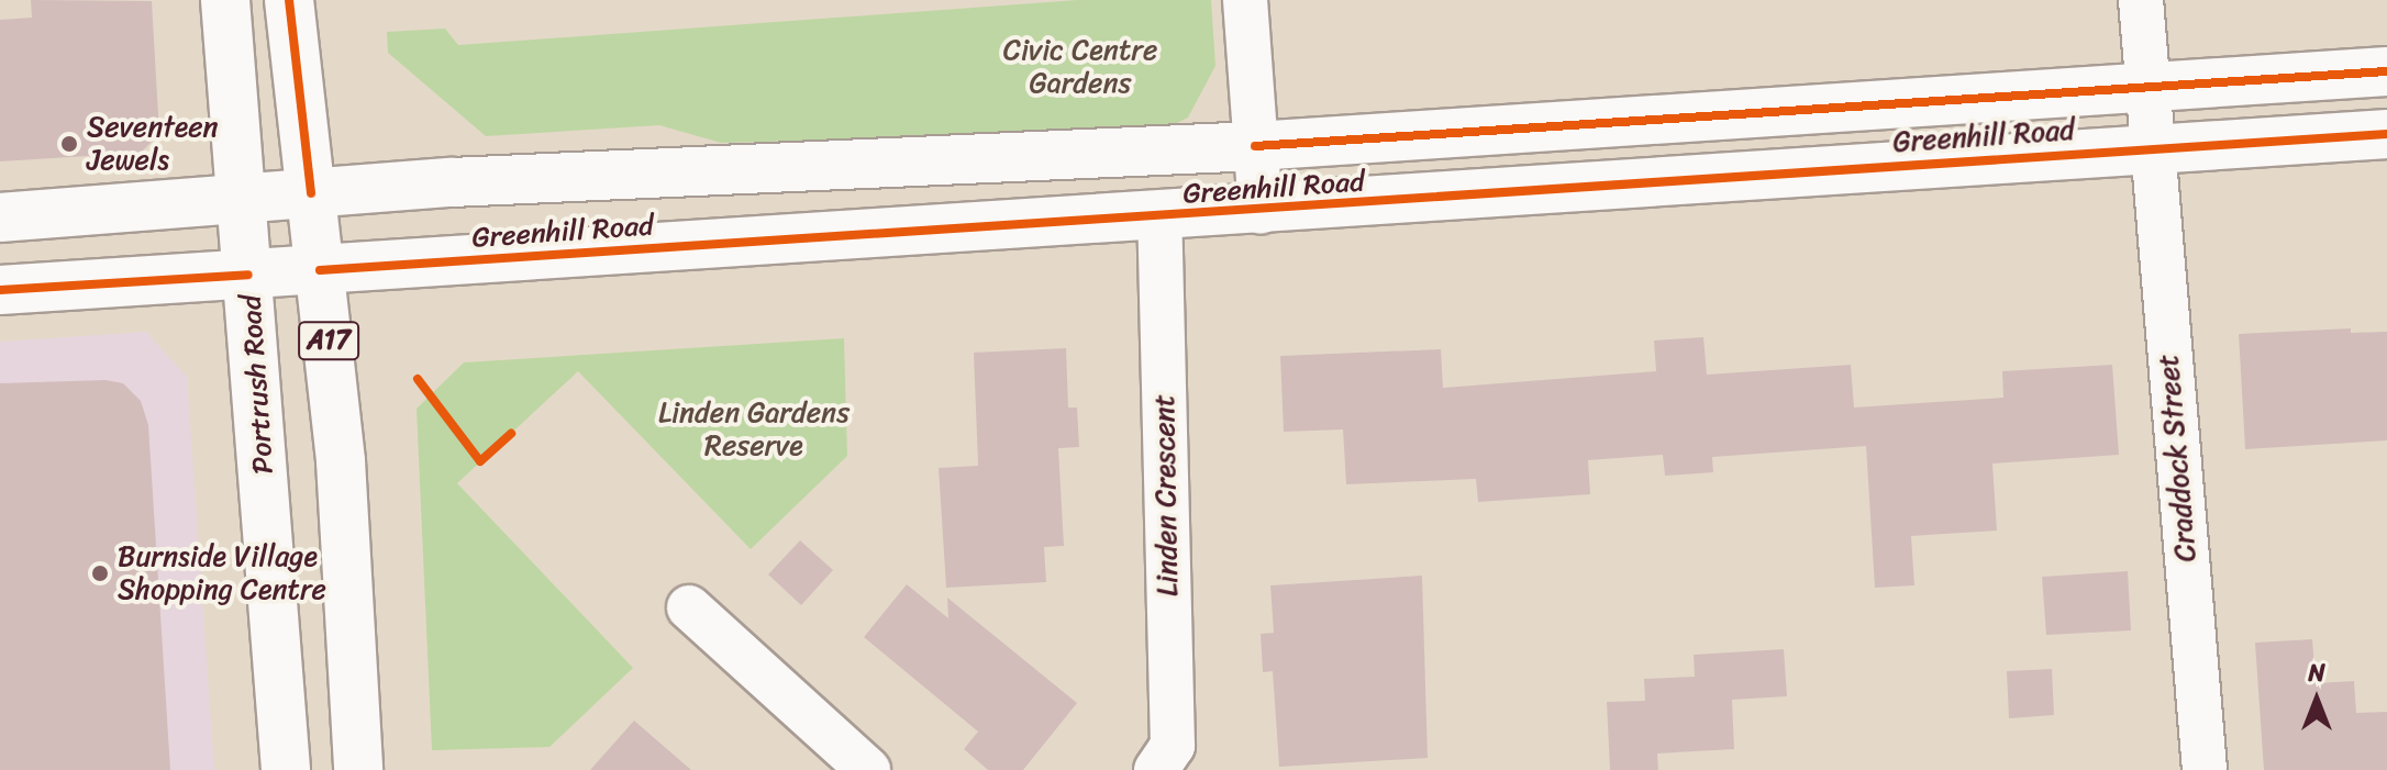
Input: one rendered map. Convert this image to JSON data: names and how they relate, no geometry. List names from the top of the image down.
{
  "streets": {
    "main road": ["Greenhill Road", "A17", "Portrush Road"],
    "street": ["Craddock Street", "Linden Crescent"]
  },
  "crossings": [
    ["Greenhill Road", "A17"],
    ["Greenhill Road", "Portrush Road"],
    ["Greenhill Road", "Craddock Street"],
    ["Greenhill Road", "Linden Crescent"]
  ],
  "parks": ["Civic Centre Gardens", "Linden Gardens Reserve"],
  "places": ["Seventeen Jewels", "Burnside Village Shopping Centre"],
  "north": "top"
}
